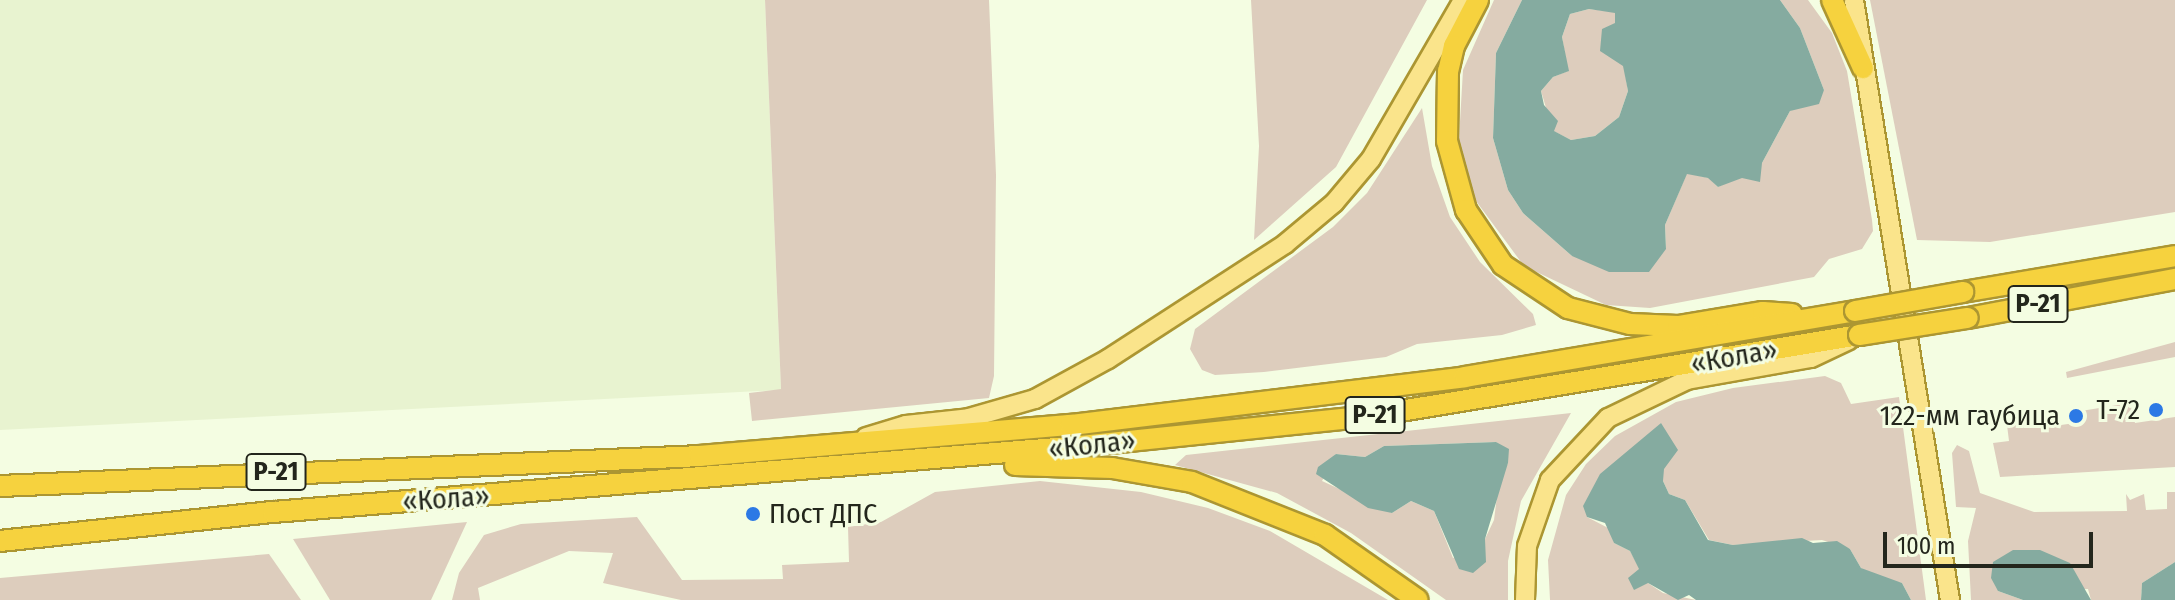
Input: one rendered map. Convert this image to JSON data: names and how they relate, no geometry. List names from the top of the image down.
{
  "streets": {
    "highway": ["Р-21", "«Кола»"]
  },
  "places": ["Т-72", "122-мм гаубица", "Пост ДПС"],
  "scale_bar": "100 m"
}
